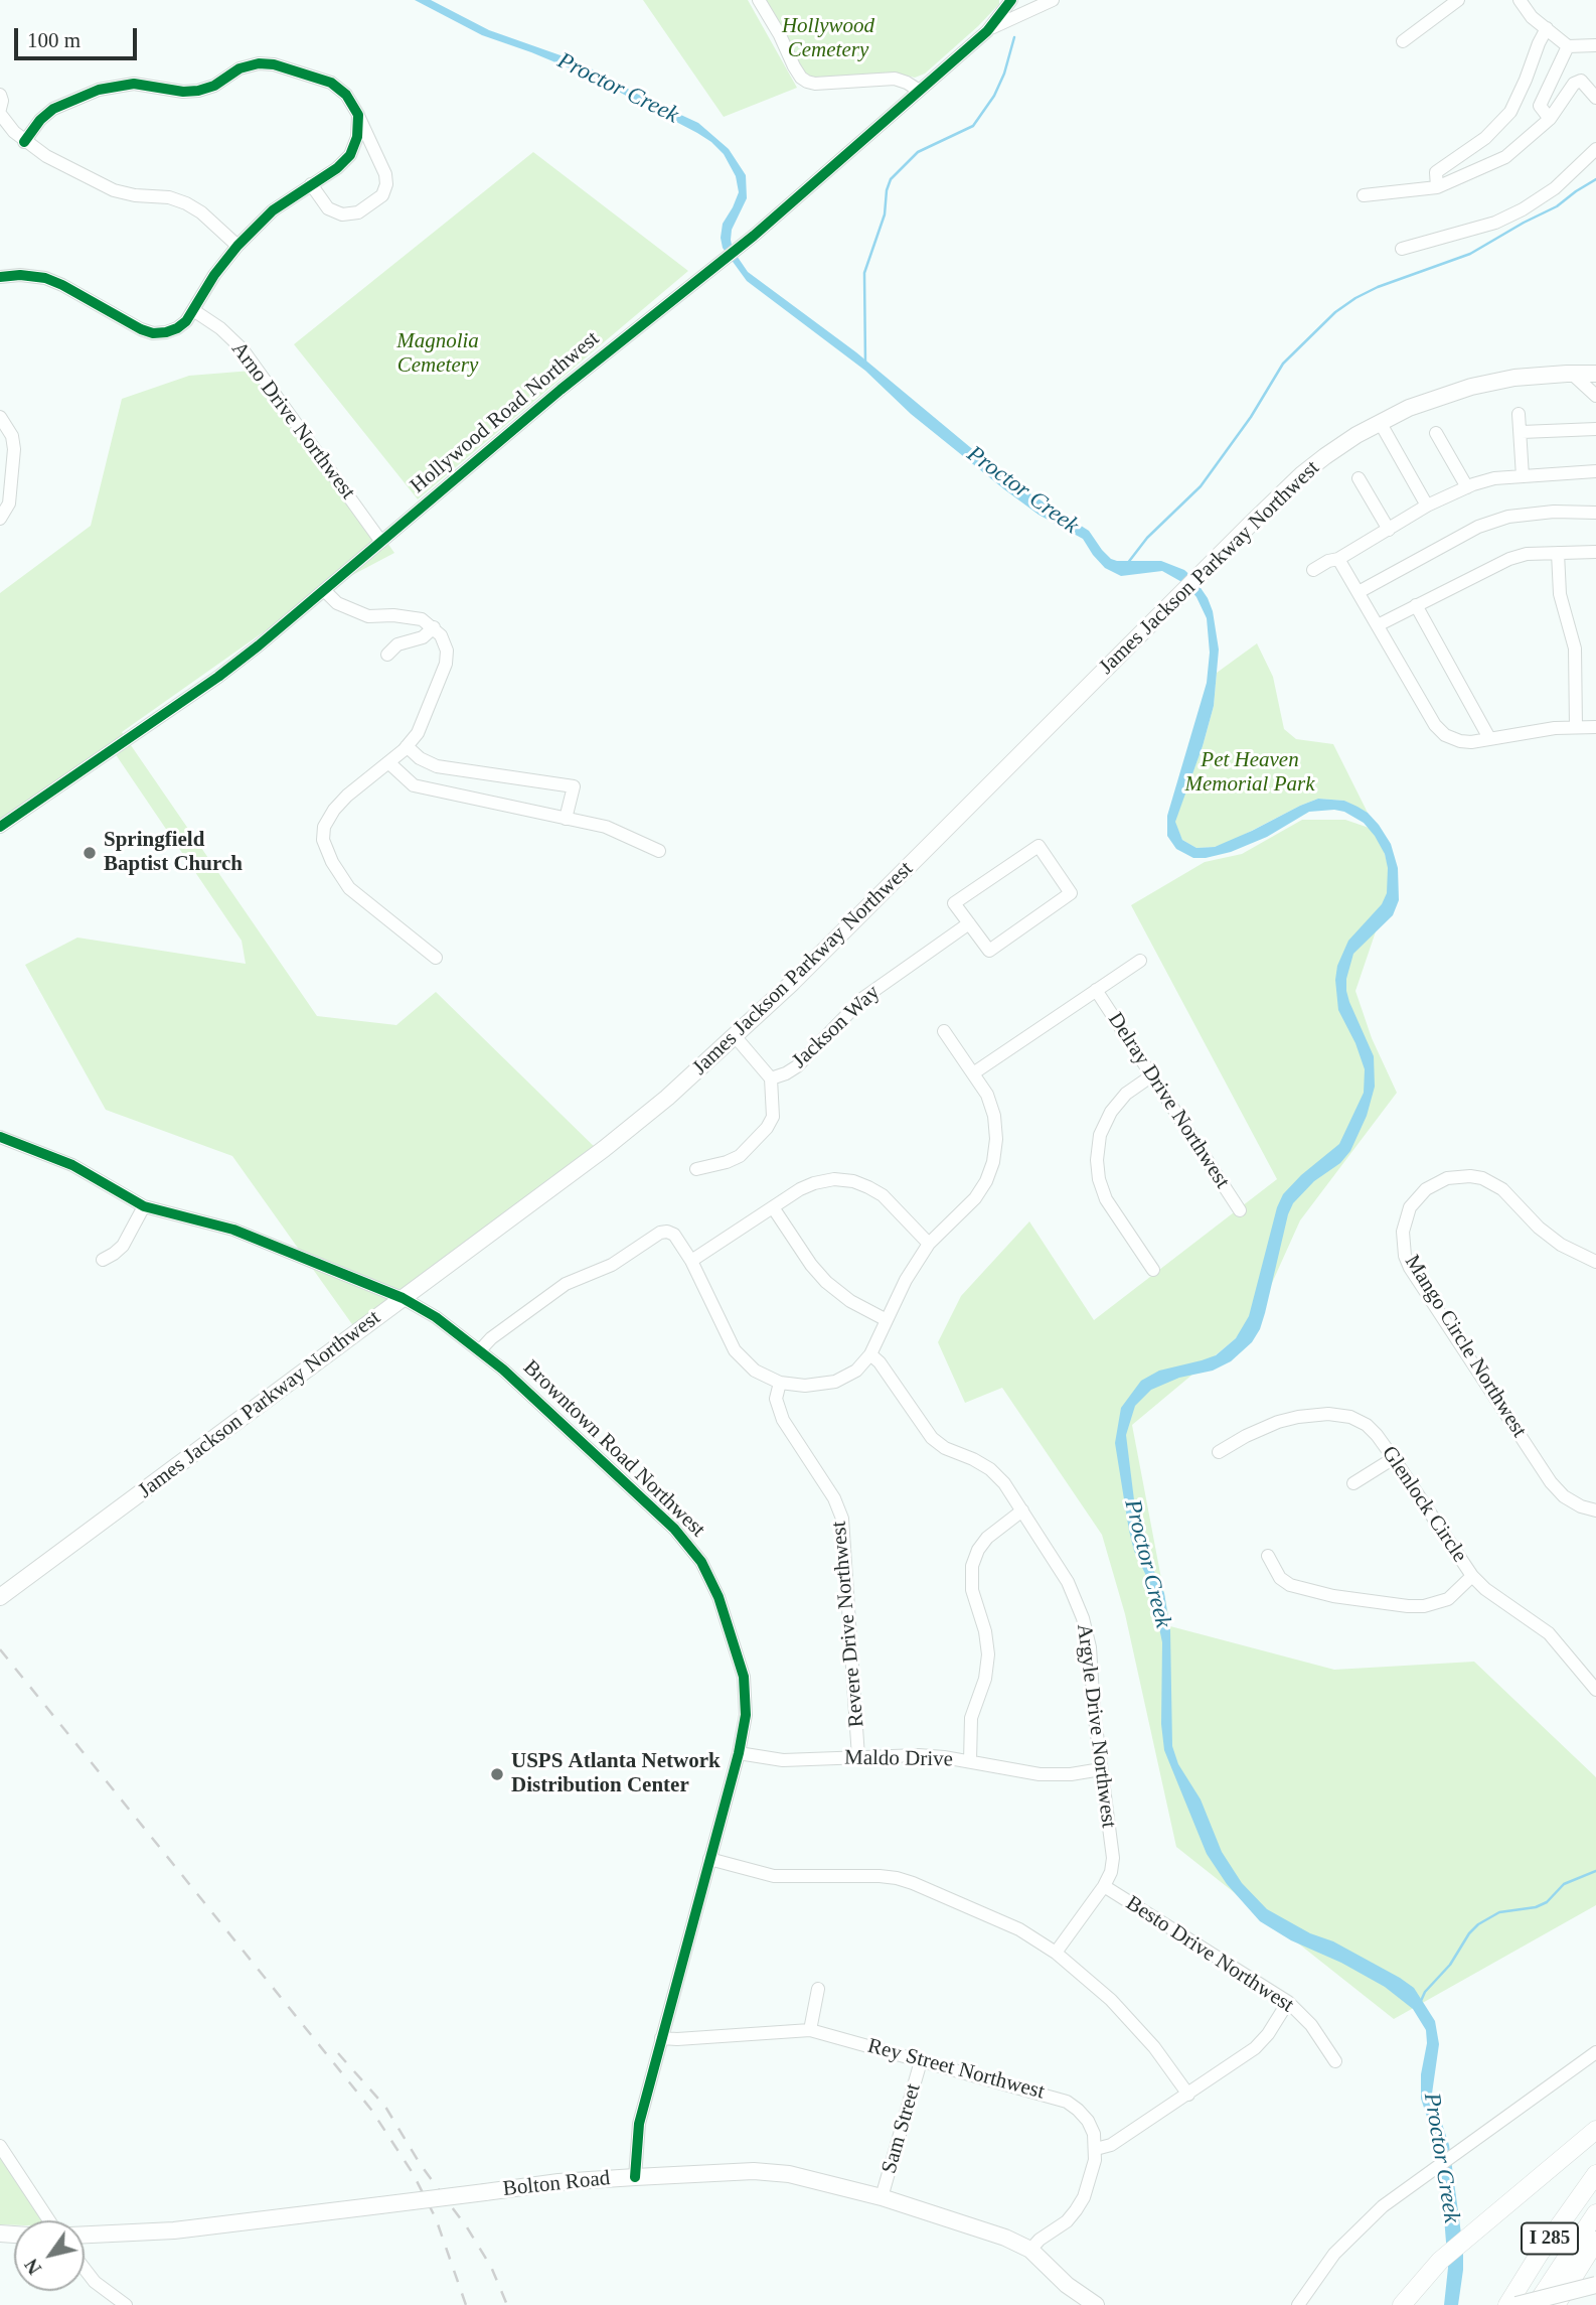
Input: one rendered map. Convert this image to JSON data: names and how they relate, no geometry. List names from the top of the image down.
{
  "streets": {
    "highway": ["I 285"],
    "main road": ["James Jackson Parkway Northwest", "Bolton Road"],
    "street": [
      "Hollywood Road Northwest",
      "Arno Drive Northwest",
      "Jackson Way",
      "Delray Drive Northwest",
      "Mango Circle Northwest",
      "Browntown Road Northwest",
      "Glenlock Circle",
      "Revere Drive Northwest",
      "Argyle Drive Northwest",
      "Maldo Drive",
      "Besto Drive Northwest",
      "Rey Street Northwest",
      "Sam Street"
    ]
  },
  "crossings": [
    ["Hollywood Road Northwest", "Arno Drive Northwest"],
    ["James Jackson Parkway Northwest", "Browntown Road Northwest"],
    ["Browntown Road Northwest", "Maldo Drive"],
    ["Browntown Road Northwest", "Rey Street Northwest"],
    ["Browntown Road Northwest", "Bolton Road"],
    ["Revere Drive Northwest", "Maldo Drive"],
    ["Argyle Drive Northwest", "Maldo Drive"],
    ["Argyle Drive Northwest", "Besto Drive Northwest"],
    ["Rey Street Northwest", "Sam Street"],
    ["Sam Street", "Bolton Road"]
  ],
  "water": ["Proctor Creek"],
  "parks": ["Hollywood Cemetery", "Magnolia Cemetery", "Pet Heaven Memorial Park"],
  "places": ["Springfield Baptist Church", "USPS Atlanta Network Distribution Center"],
  "scale_bar": "100 m",
  "north": "bottom left"
}
